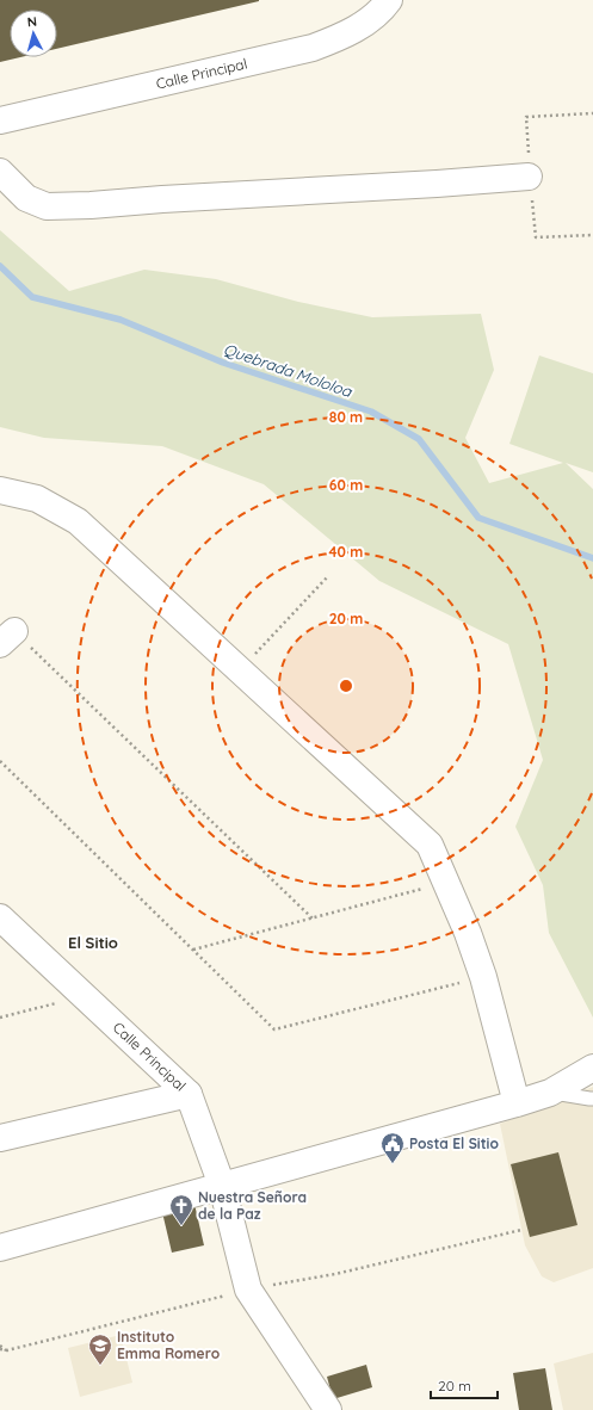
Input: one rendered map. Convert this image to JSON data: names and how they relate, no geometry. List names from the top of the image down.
{
  "streets": {
    "street": ["Calle Principal"]
  },
  "districts": ["El Sitio"],
  "water": ["Quebrada Mololoa"],
  "places": {
    "public building": ["Posta El Sitio"],
    "church": ["Nuestra Señora de la Paz"],
    "school or university": ["Instituto Emma Romero"]
  },
  "scale_bar": "20 m",
  "north": "top",
  "rings": [
    "80 m",
    "60 m",
    "40 m",
    "20 m"
  ]
}
